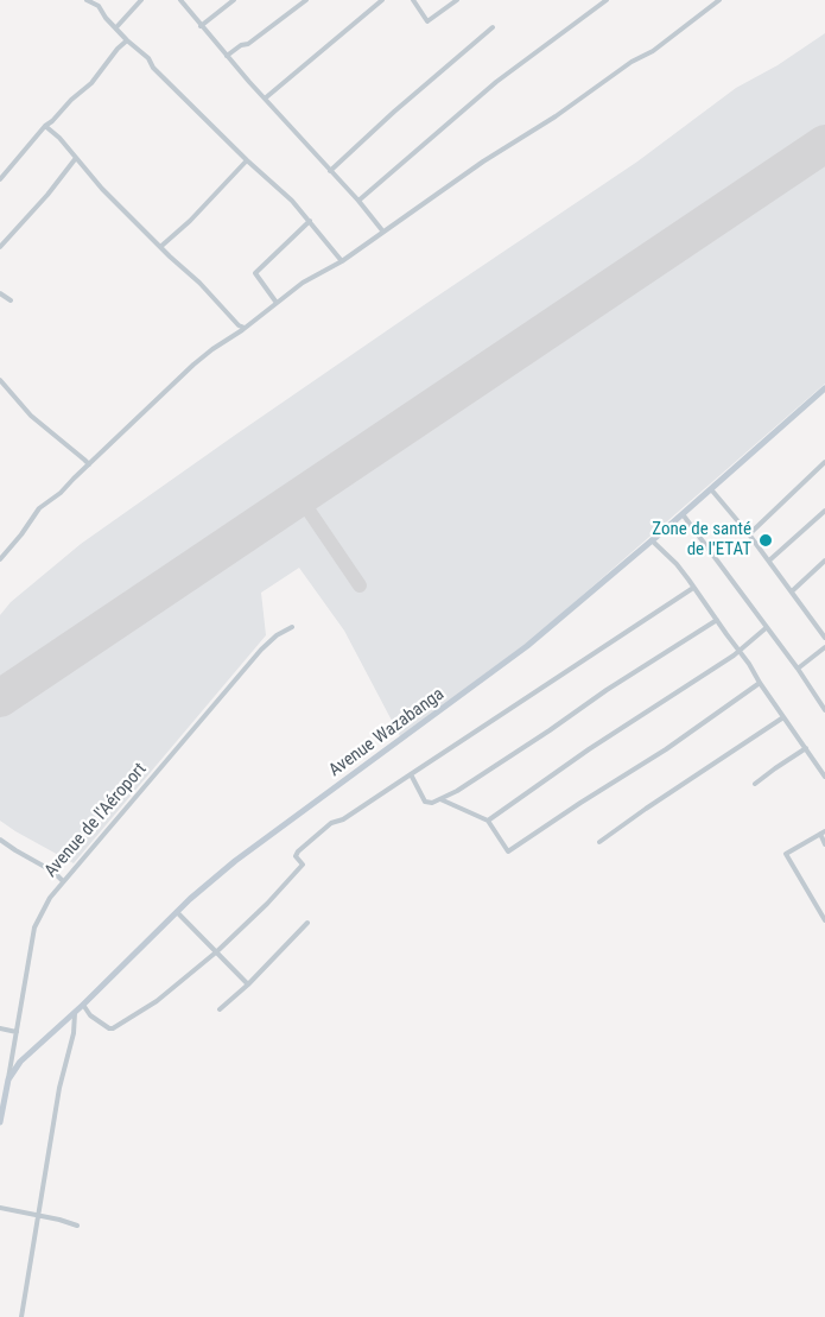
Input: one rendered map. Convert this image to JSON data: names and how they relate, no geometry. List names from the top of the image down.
{
  "streets": {
    "main road": ["Avenue Wazabanga"],
    "street": ["Avenue de l'Aéroport"]
  },
  "crossings": [
    ["Avenue Wazabanga", "Avenue de l'Aéroport"]
  ],
  "places": ["Zone de santé de l'ETAT"]
}
